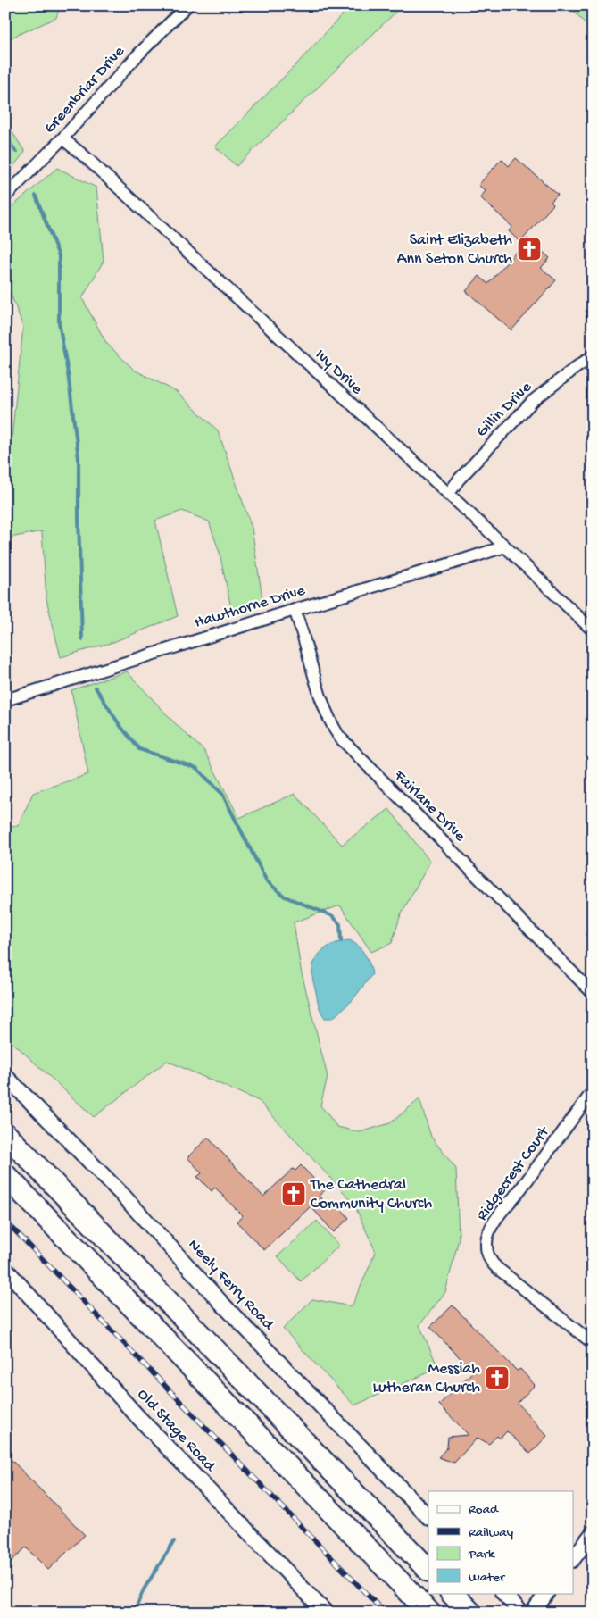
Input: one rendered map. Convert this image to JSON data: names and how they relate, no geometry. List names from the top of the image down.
{
  "streets": {
    "street": [
      "Greenbriar Drive",
      "Ivy Drive",
      "Gillin Drive",
      "Hawthorne Drive",
      "Fairlane Drive",
      "Ridgecrest Court",
      "Neely Ferry Road",
      "Old Stage Road"
    ]
  },
  "crossings": [
    ["Greenbriar Drive", "Ivy Drive"],
    ["Ivy Drive", "Gillin Drive"],
    ["Ivy Drive", "Hawthorne Drive"],
    ["Hawthorne Drive", "Fairlane Drive"]
  ],
  "places": {
    "church": ["Saint Elizabeth Ann Seton Church", "The Cathedral Community Church", "Messiah Lutheran Church"]
  },
  "legend": [
    "Road",
    "Railway",
    "Park",
    "Water"
  ]
}
